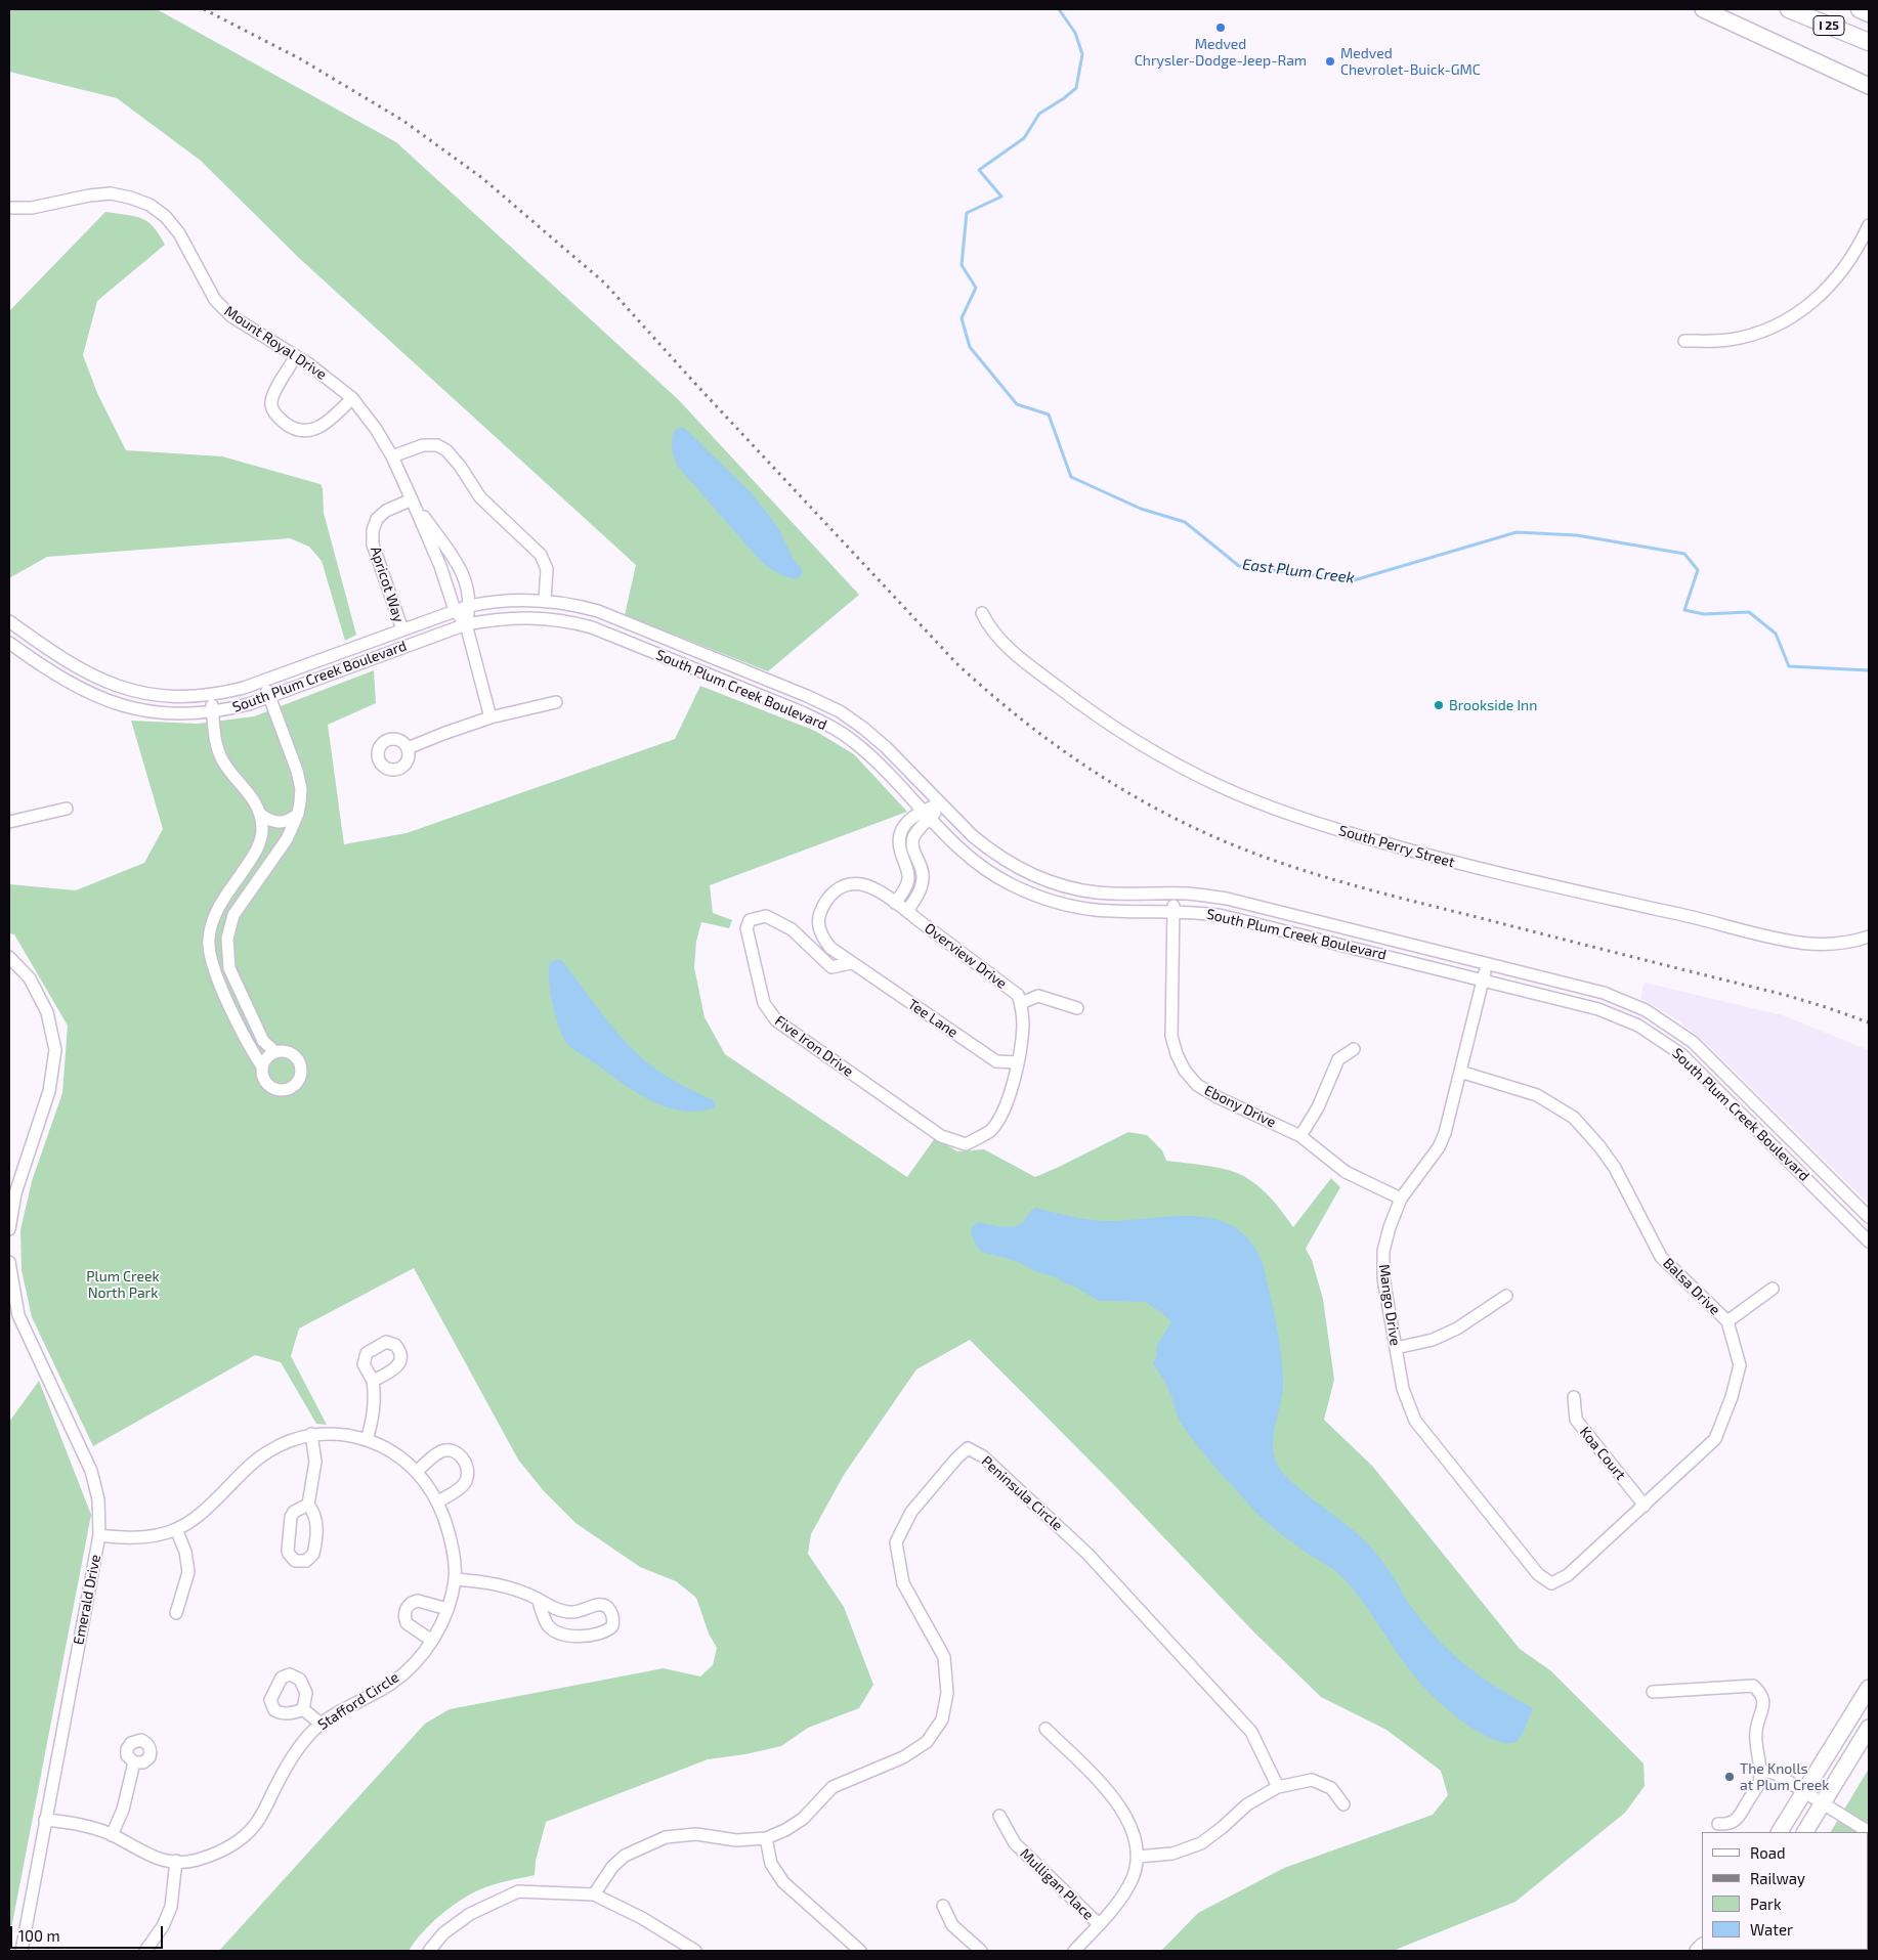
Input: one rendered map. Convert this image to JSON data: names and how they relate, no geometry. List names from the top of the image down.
{
  "streets": {
    "highway": ["I 25"],
    "street": [
      "Mount Royal Drive",
      "Apricot Way",
      "South Plum Creek Boulevard",
      "South Perry Street",
      "Overview Drive",
      "Tee Lane",
      "Five Iron Drive",
      "Ebony Drive",
      "Balsa Drive",
      "Mango Drive",
      "Koa Court",
      "Peninsula Circle",
      "Emerald Drive",
      "Stafford Circle",
      "Mulligan Place"
    ]
  },
  "crossings": [
    ["Mount Royal Drive", "Apricot Way"],
    ["Mount Royal Drive", "South Plum Creek Boulevard"],
    ["Apricot Way", "South Plum Creek Boulevard"],
    ["South Plum Creek Boulevard", "Ebony Drive"],
    ["South Plum Creek Boulevard", "Mango Drive"],
    ["Overview Drive", "Tee Lane"],
    ["Overview Drive", "Five Iron Drive"],
    ["Tee Lane", "Five Iron Drive"],
    ["Ebony Drive", "Mango Drive"],
    ["Balsa Drive", "Mango Drive"],
    ["Balsa Drive", "Koa Court"],
    ["Emerald Drive", "Stafford Circle"]
  ],
  "water": ["East Plum Creek"],
  "parks": ["Plum Creek North Park"],
  "places": [
    "Medved Chrysler-Dodge-Jeep-Ram",
    "Medved Chevrolet-Buick-GMC",
    "Brookside Inn",
    "The Knolls at Plum Creek"
  ],
  "legend": [
    "Road",
    "Railway",
    "Park",
    "Water"
  ],
  "scale_bar": "100 m"
}
